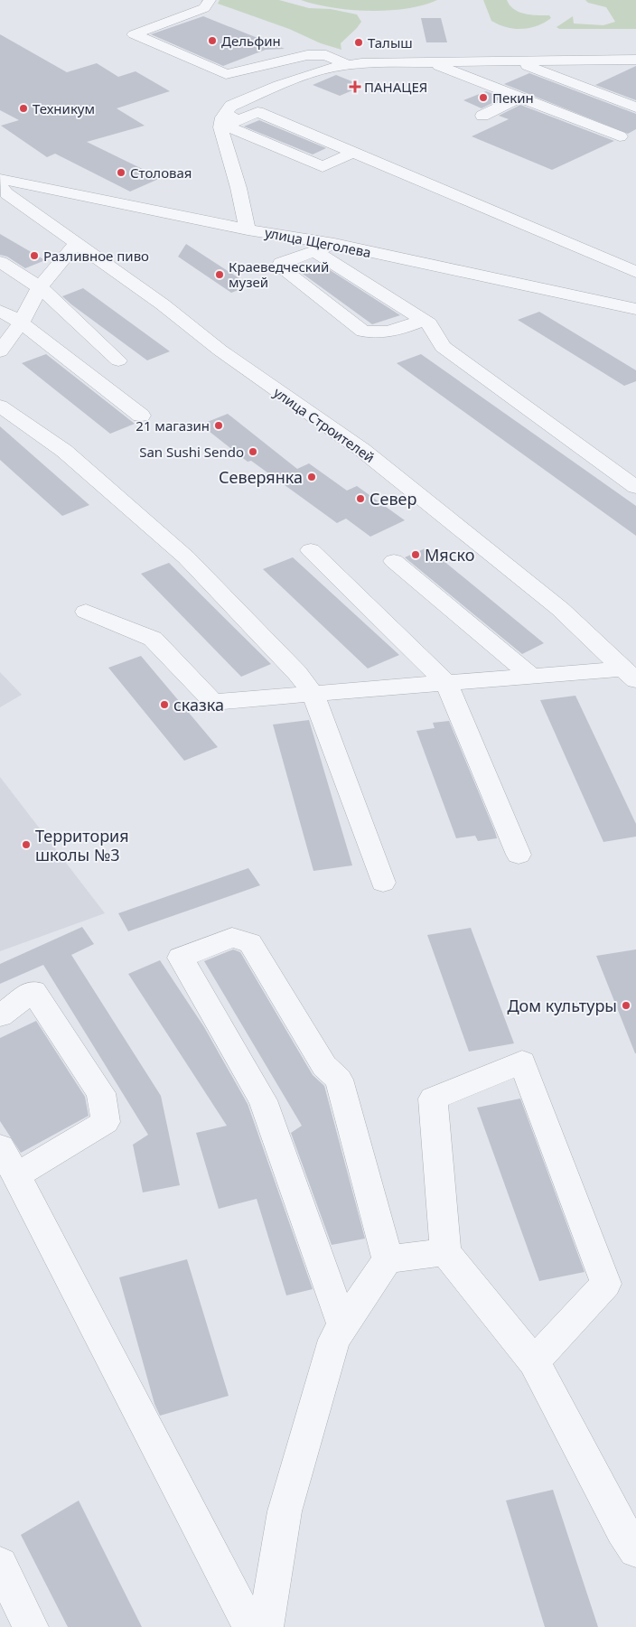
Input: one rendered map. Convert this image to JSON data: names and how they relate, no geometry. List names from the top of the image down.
{
  "streets": {
    "street": ["улица Щеголева", "улица Строителей"]
  },
  "places": {
    "other": [
      "Дельфин",
      "Талыш",
      "Пекин",
      "Техникум",
      "Столовая",
      "Разливное пиво",
      "Краеведческий музей",
      "21 магазин",
      "San Sushi Sendo",
      "Северянка",
      "Север",
      "Мяско",
      "сказка",
      "Территория школы №3",
      "Дом культуры"
    ],
    "health": ["ПАНАЦЕЯ"]
  }
}
